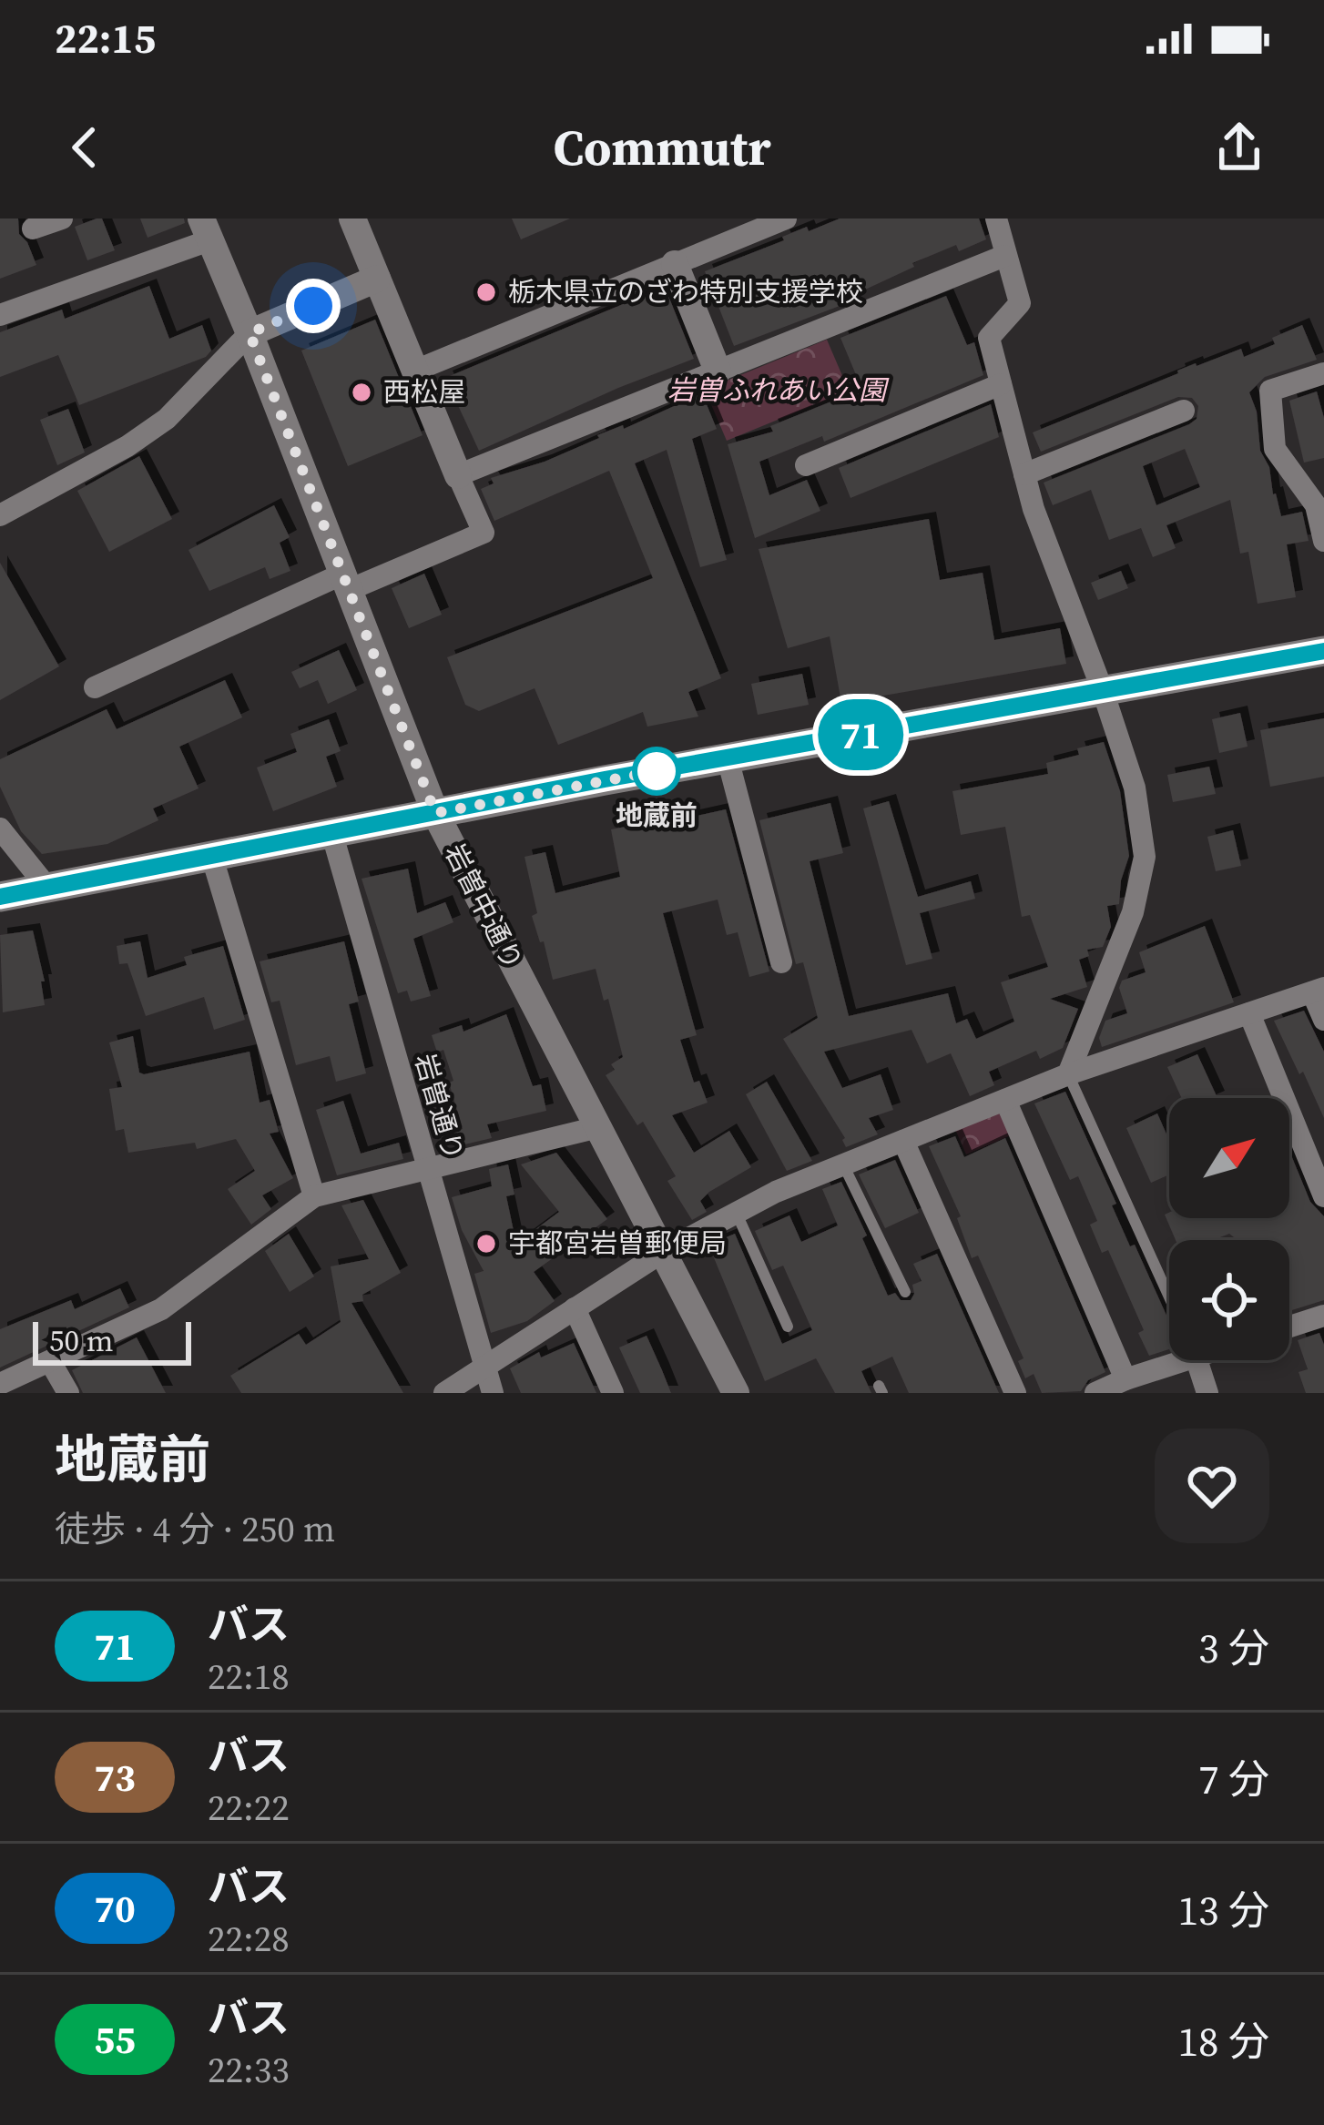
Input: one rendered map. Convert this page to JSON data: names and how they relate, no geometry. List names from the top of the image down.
{
  "streets": {
    "street": ["岩曽中通り", "岩曽通り"]
  },
  "parks": ["岩曽ふれあい公園"],
  "places": [
    "栃木県立のざわ特別支援学校",
    "西松屋",
    "地蔵前",
    "宇都宮岩曽郵便局"
  ],
  "lines": ["bus line 71"],
  "scale_bar": "50 m",
  "north": "top right",
  "page": {
    "status": "22:15",
    "header": "Commutr",
    "on_map": "71",
    "scale": "50 m",
    "heading": ["地蔵前", "徒歩 · 4 分 · 250 m"],
    "list": [
      {
        "mark": "71",
        "name": "バス",
        "note": "22:18",
        "value": "3 分"
      },
      {
        "mark": "73",
        "name": "バス",
        "note": "22:22",
        "value": "7 分"
      },
      {
        "mark": "70",
        "name": "バス",
        "note": "22:28",
        "value": "13 分"
      },
      {
        "mark": "55",
        "name": "バス",
        "note": "22:33",
        "value": "18 分"
      }
    ]
  }
}
